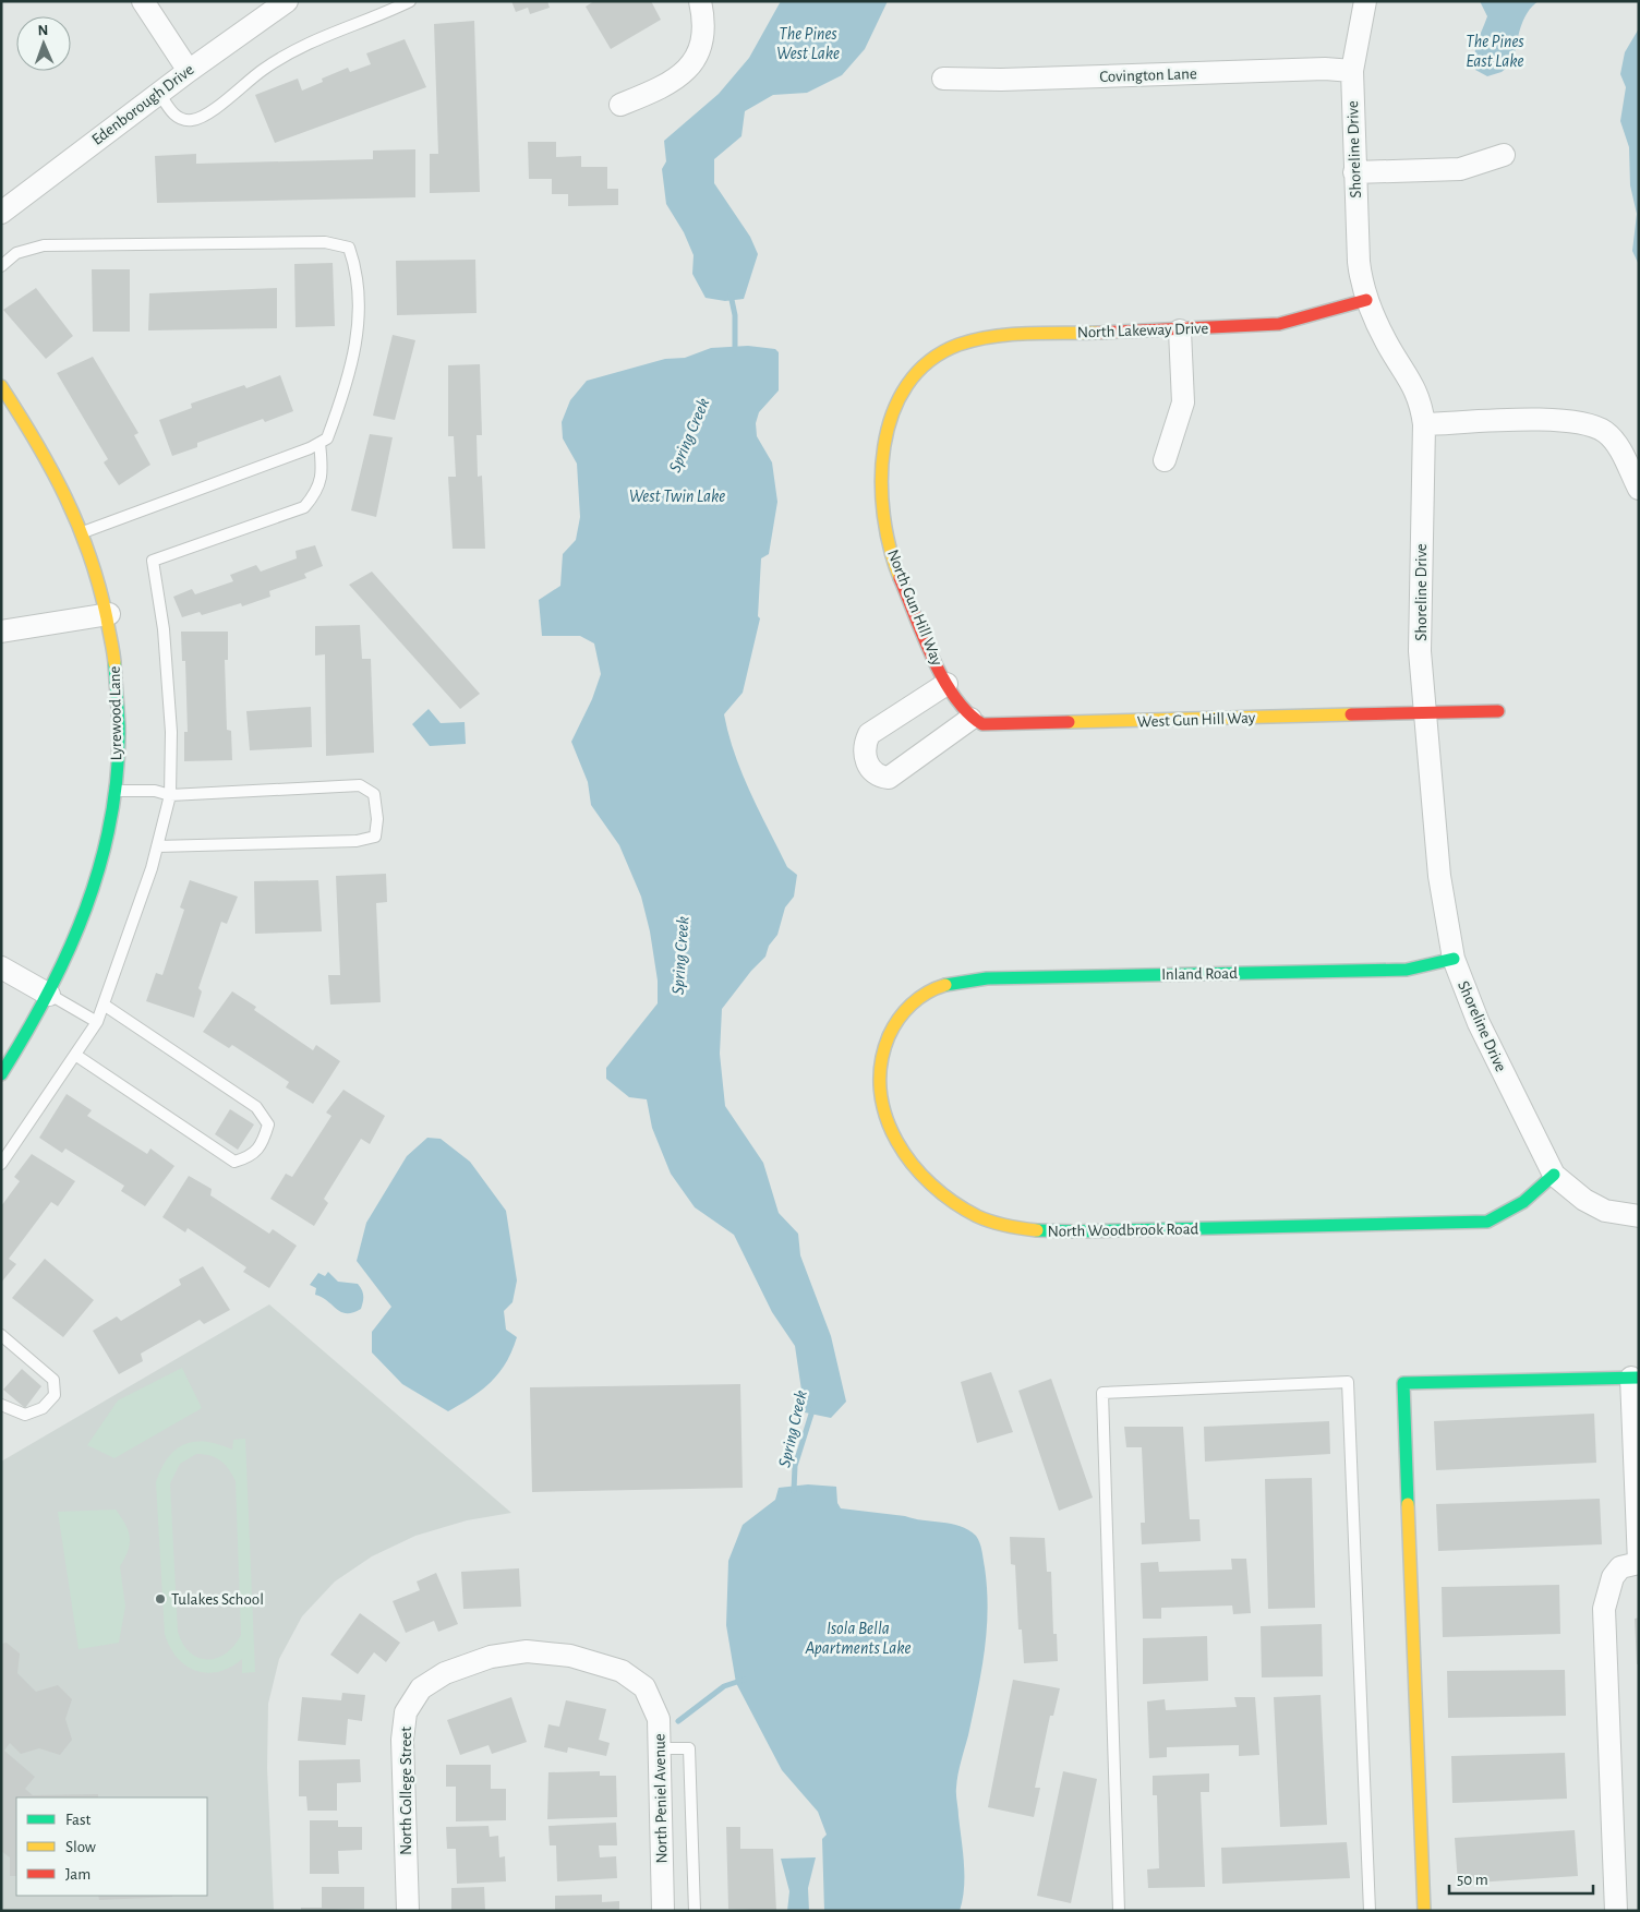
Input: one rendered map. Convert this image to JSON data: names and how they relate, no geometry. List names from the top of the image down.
{
  "streets": {
    "street": [
      "Covington Lane",
      "Edenborough Drive",
      "Shoreline Drive",
      "North Lakeway Drive",
      "North Gun Hill Way",
      "Lyrewood Lane",
      "West Gun Hill Way",
      "Inland Road",
      "North Woodbrook Road",
      "North College Street",
      "North Peniel Avenue"
    ]
  },
  "crossings": [
    ["Covington Lane", "Shoreline Drive"],
    ["Shoreline Drive", "North Lakeway Drive"],
    ["Shoreline Drive", "West Gun Hill Way"],
    ["Shoreline Drive", "Inland Road"],
    ["Shoreline Drive", "North Woodbrook Road"],
    ["North Lakeway Drive", "North Gun Hill Way"],
    ["North Gun Hill Way", "West Gun Hill Way"],
    ["Inland Road", "North Woodbrook Road"],
    ["North College Street", "North Peniel Avenue"]
  ],
  "water": [
    "The Pines West Lake",
    "The Pines East Lake",
    "Spring Creek",
    "West Twin Lake",
    "Isola Bella Apartments Lake"
  ],
  "places": ["Tulakes School"],
  "legend": ["Fast", "Slow", "Jam"],
  "scale_bar": "50 m",
  "north": "top"
}
